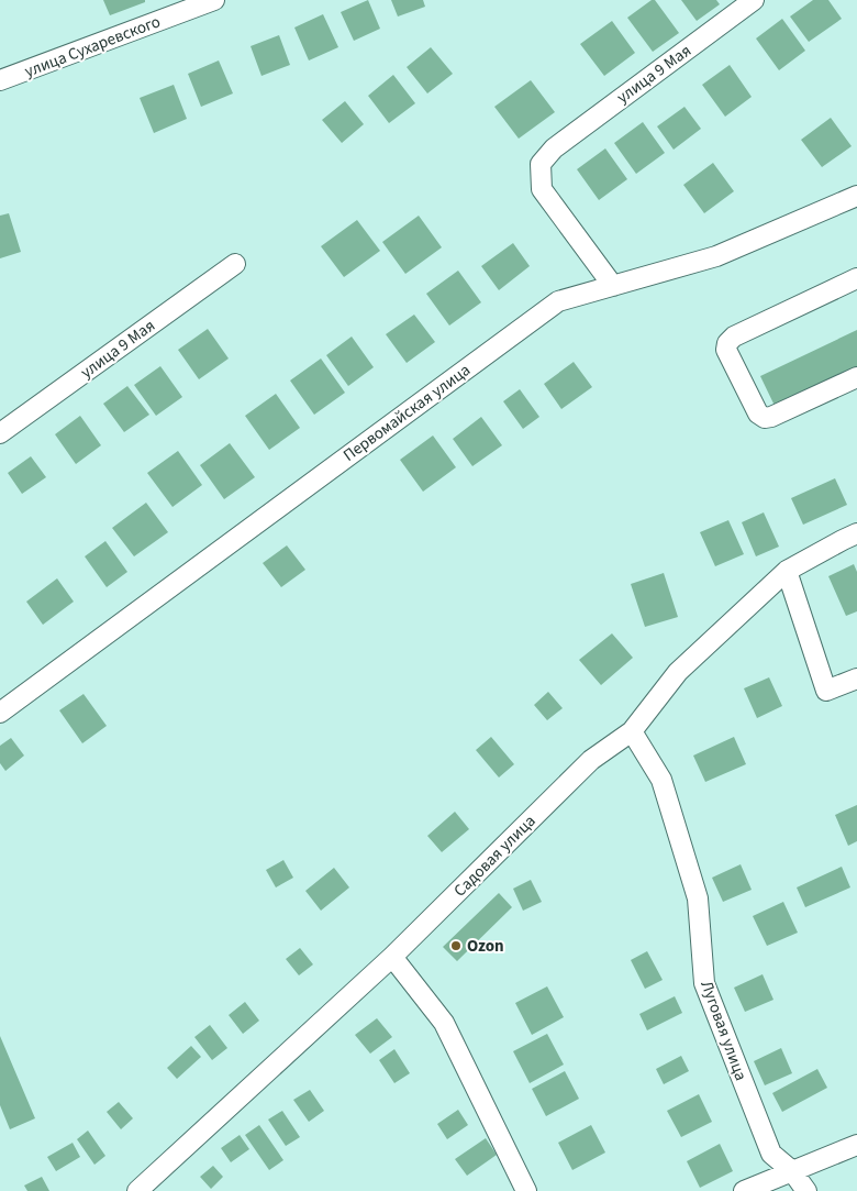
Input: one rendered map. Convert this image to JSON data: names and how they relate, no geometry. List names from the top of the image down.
{
  "streets": {
    "street": [
      "улица Сухаревского",
      "улица 9 Мая",
      "Первомайская улица",
      "Садовая улица",
      "Луговая улица"
    ]
  },
  "crossings": [
    ["улица 9 Мая", "Первомайская улица"],
    ["Садовая улица", "Луговая улица"]
  ],
  "places": ["Ozon"]
}
